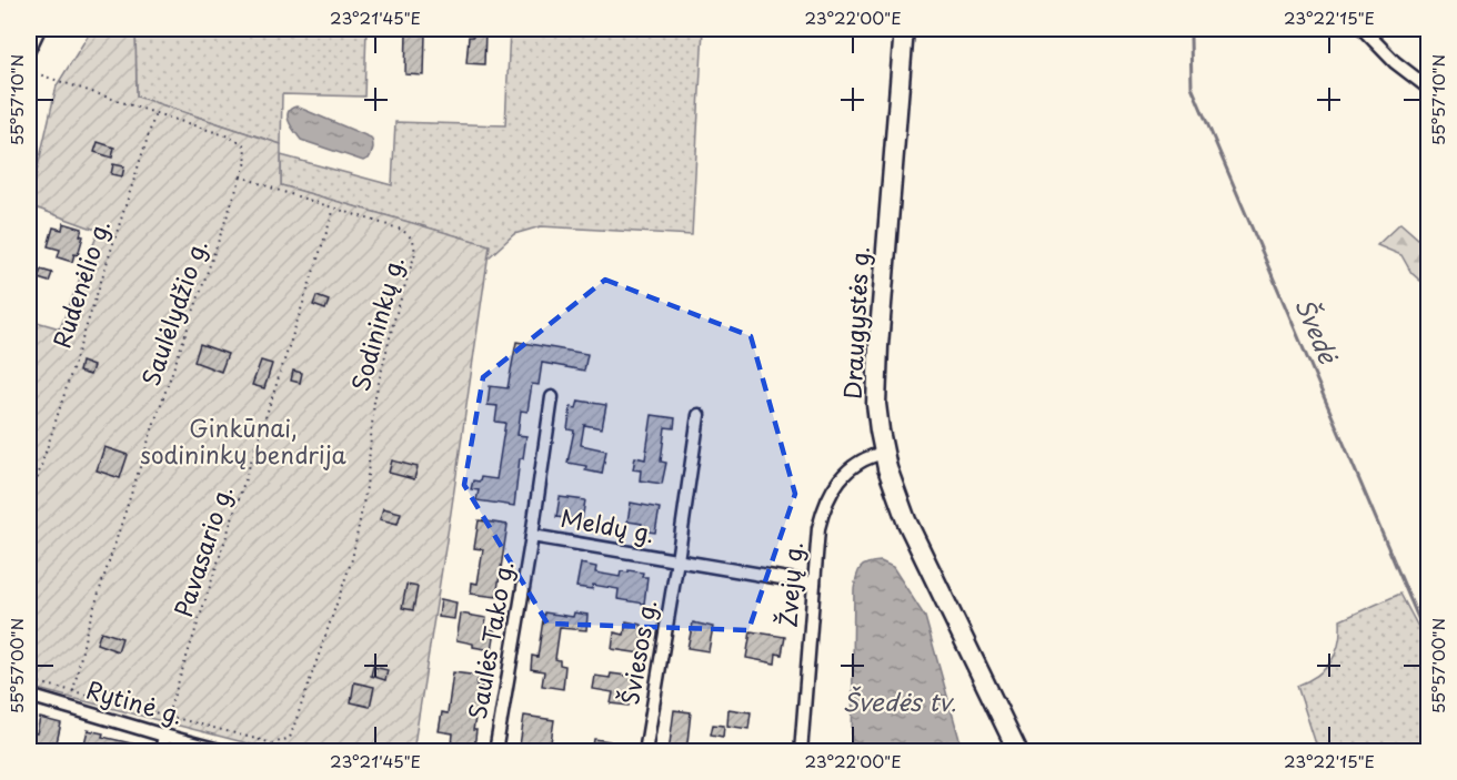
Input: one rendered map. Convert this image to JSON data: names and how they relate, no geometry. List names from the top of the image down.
{
  "streets": {
    "main road": ["Draugystės g."],
    "street": [
      "Meldų g.",
      "Žvejų g.",
      "Saulės Tako g.",
      "Šviesos g.",
      "Rytinė g."
    ],
    "path": [
      "Rudenėlio g.",
      "Saulėlydžio g.",
      "Sodininkų g.",
      "Pavasario g."
    ]
  },
  "crossings": [
    ["Saulėlydžio g.", "Sodininkų g."],
    ["Draugystės g.", "Žvejų g."],
    ["Sodininkų g.", "Pavasario g."],
    ["Meldų g.", "Žvejų g."],
    ["Meldų g.", "Saulės Tako g."],
    ["Meldų g.", "Šviesos g."]
  ],
  "water": ["Švedė", "Švedės tv."],
  "parks": ["Ginkūnai, sodininkų bendrija"],
  "coordinates": [
    "23°21'45\"E",
    "23°22'00\"E",
    "23°22'15\"E",
    "55°57'10\"N",
    "55°57'00\"N"
  ]
}
